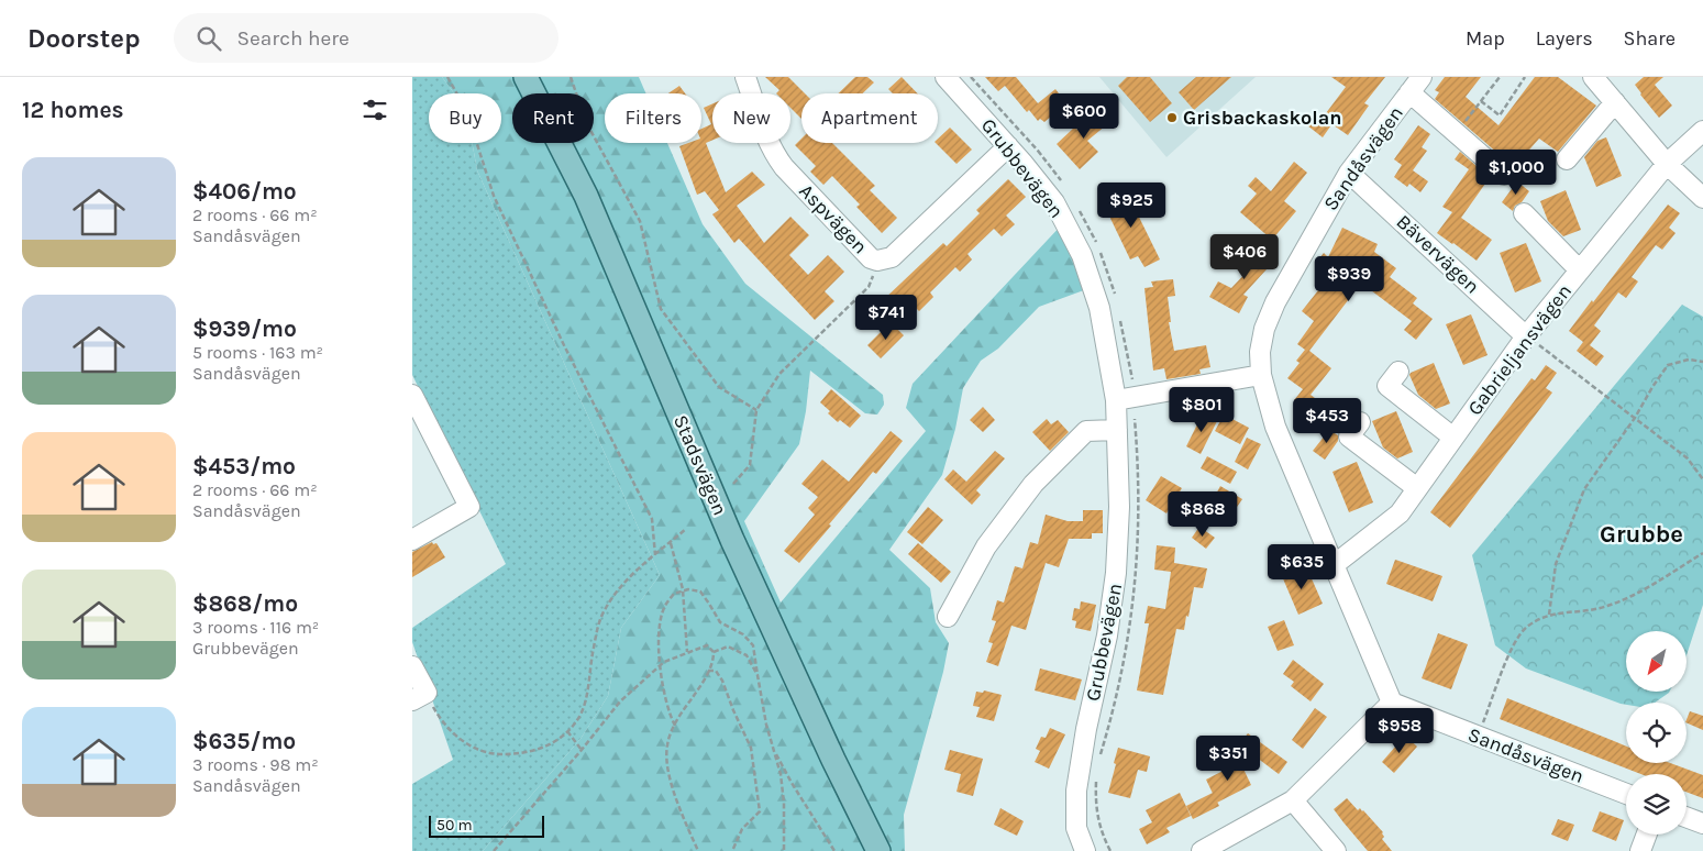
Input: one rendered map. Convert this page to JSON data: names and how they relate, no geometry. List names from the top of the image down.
{
  "streets": {
    "main road": ["Stadsvägen"],
    "street": [
      "Sandåsvägen",
      "Grubbevägen",
      "Aspvägen",
      "Bävervägen",
      "Gabrieljansvägen"
    ]
  },
  "crossings": [
    ["Sandåsvägen", "Bävervägen"],
    ["Sandåsvägen", "Gabrieljansvägen"],
    ["Grubbevägen", "Aspvägen"],
    ["Bävervägen", "Gabrieljansvägen"]
  ],
  "districts": ["Grubbe"],
  "places": ["Grisbackaskolan"],
  "scale_bar": "50 m",
  "north": "bottom left",
  "page": {
    "header": "Doorstep",
    "search": "Search here",
    "nav": ["Map", "Layers", "Share"],
    "heading": "12 homes",
    "price": [
      "$600",
      "$1,000",
      "$925",
      "$406",
      "$939",
      "$741",
      "$801",
      "$453",
      "$868",
      "$635",
      "$958",
      "$351"
    ],
    "chip": [
      "Buy",
      "Rent",
      "Filters",
      "New",
      "Apartment"
    ],
    "list": [
      {
        "name": "$406/mo",
        "note": "2 rooms · 66 m² · Sandåsvägen"
      },
      {
        "name": "$939/mo",
        "note": "5 rooms · 163 m² · Sandåsvägen"
      },
      {
        "name": "$453/mo",
        "note": "2 rooms · 66 m² · Sandåsvägen"
      },
      {
        "name": "$868/mo",
        "note": "3 rooms · 116 m² · Grubbevägen"
      },
      {
        "name": "$635/mo",
        "note": "3 rooms · 98 m² · Sandåsvägen"
      }
    ],
    "scale": "50 m"
  }
}
